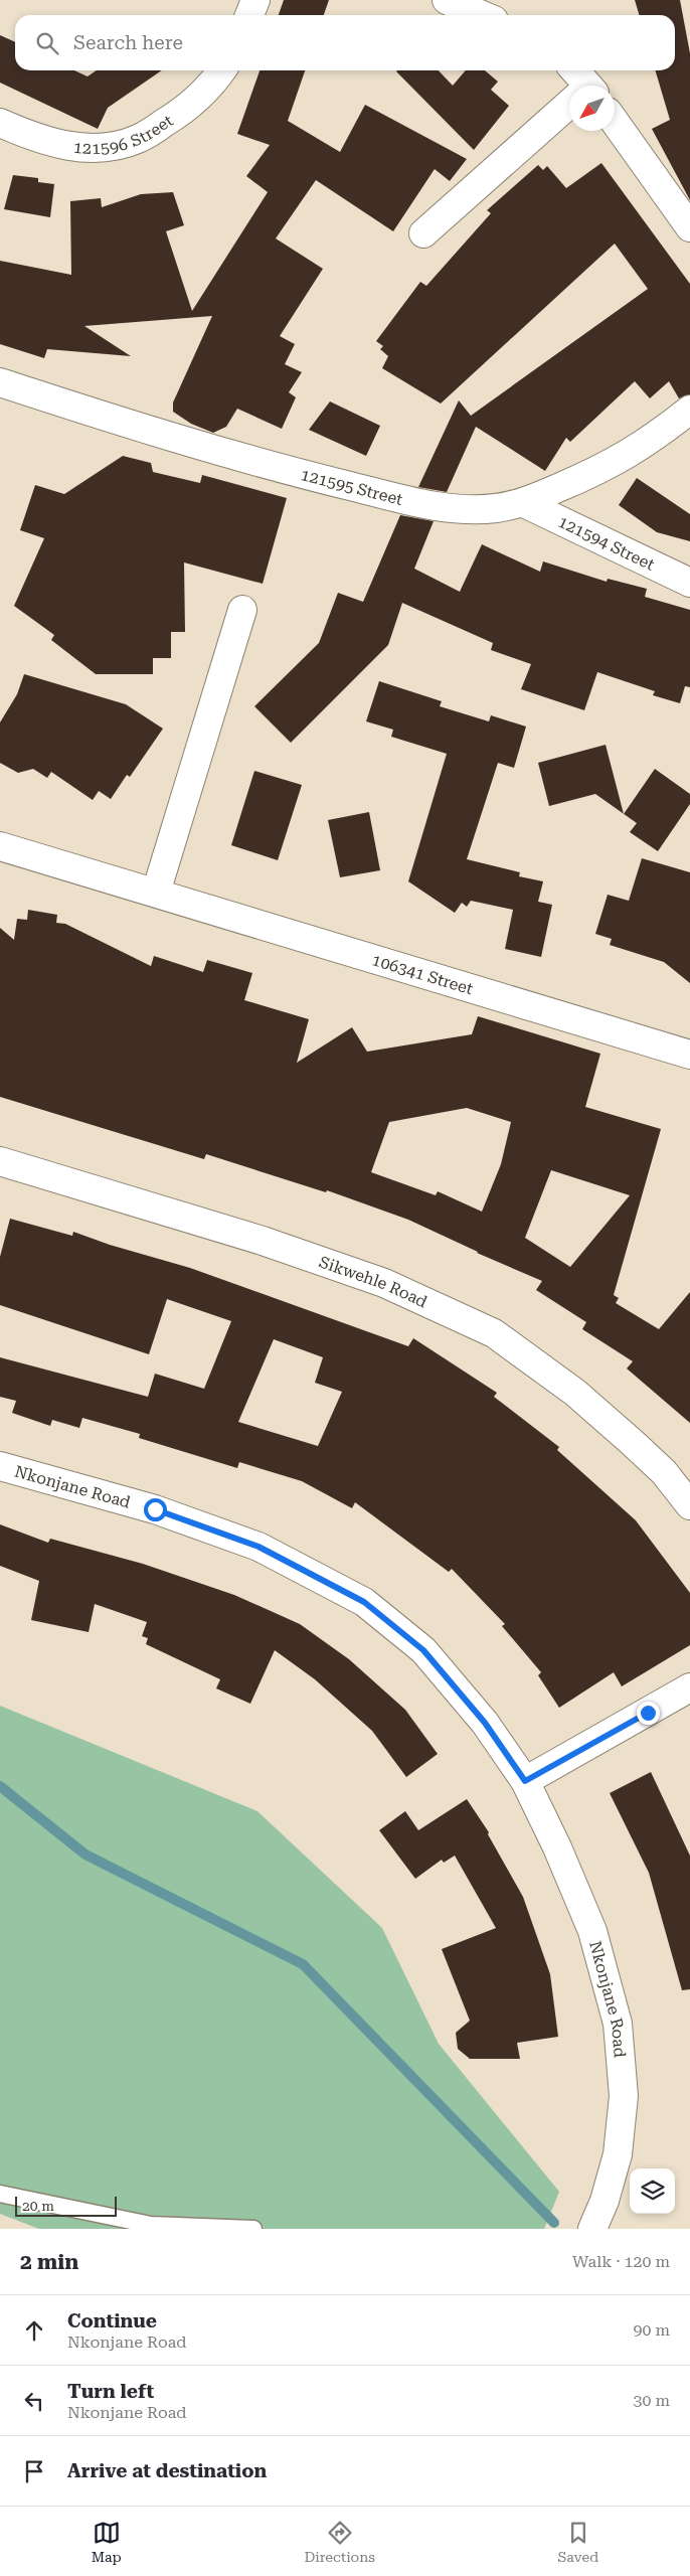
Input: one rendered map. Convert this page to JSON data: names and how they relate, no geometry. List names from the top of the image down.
{
  "streets": {
    "street": [
      "121596 Street",
      "121595 Street",
      "121594 Street",
      "106341 Street",
      "Sikwehle Road",
      "Nkonjane Road"
    ]
  },
  "crossings": [
    ["121595 Street", "121594 Street"]
  ],
  "scale_bar": "20 m",
  "north": "bottom left",
  "page": {
    "search": "Search here",
    "scale": "20 m",
    "heading": ["2 min", "Walk · 120 m"],
    "list": [
      ["Continue", "Nkonjane Road", "90 m"],
      ["Turn left", "Nkonjane Road", "30 m"],
      "Arrive at destination"
    ],
    "nav": ["Map", "Directions", "Saved"]
  }
}
